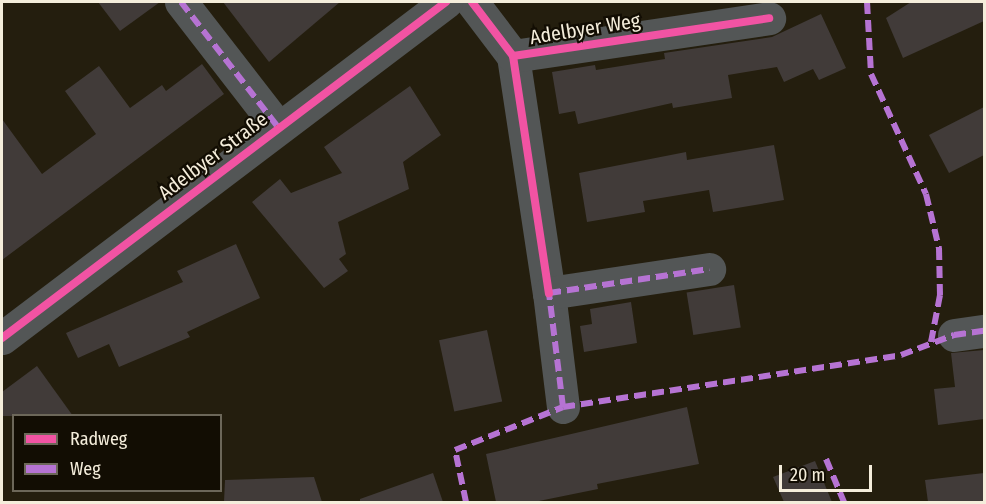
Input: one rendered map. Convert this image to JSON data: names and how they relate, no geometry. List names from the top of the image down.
{
  "streets": {
    "street": ["Adelbyer Weg", "Adelbyer Straße"]
  },
  "legend": ["Radweg", "Weg"],
  "scale_bar": "20 m"
}
